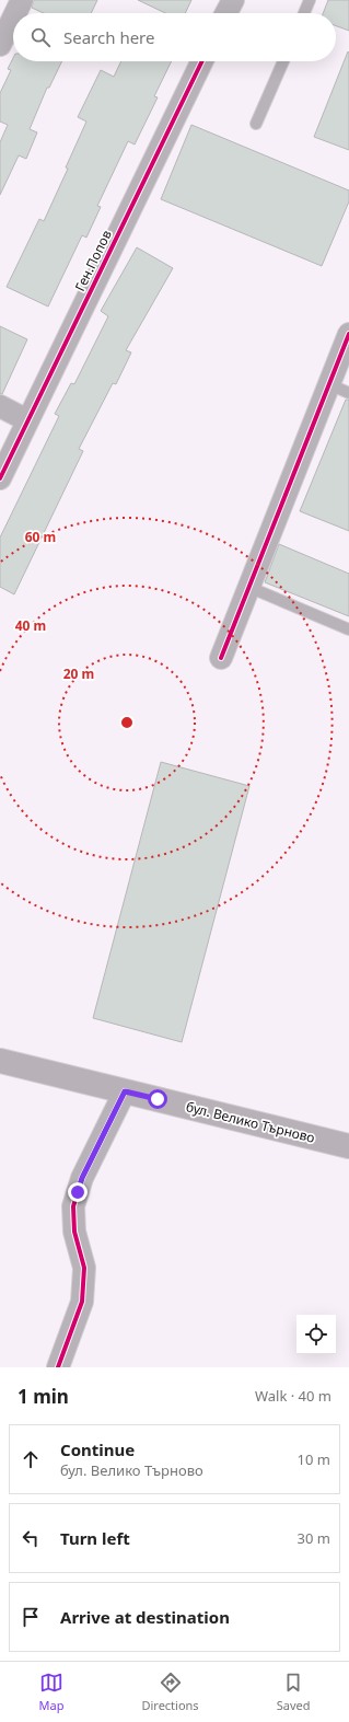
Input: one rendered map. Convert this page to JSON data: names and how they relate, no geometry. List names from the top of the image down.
{
  "streets": {
    "main road": ["бул. Велико Търново"],
    "street": ["Ген.Попов"]
  },
  "page": {
    "search": "Search here",
    "heading": ["1 min", "Walk · 40 m"],
    "list": [
      ["Continue", "бул. Велико Търново", "10 m"],
      ["Turn left", "30 m"],
      "Arrive at destination"
    ],
    "nav": ["Map", "Directions", "Saved"]
  },
  "rings": ["60 m", "40 m", "20 m"]
}
